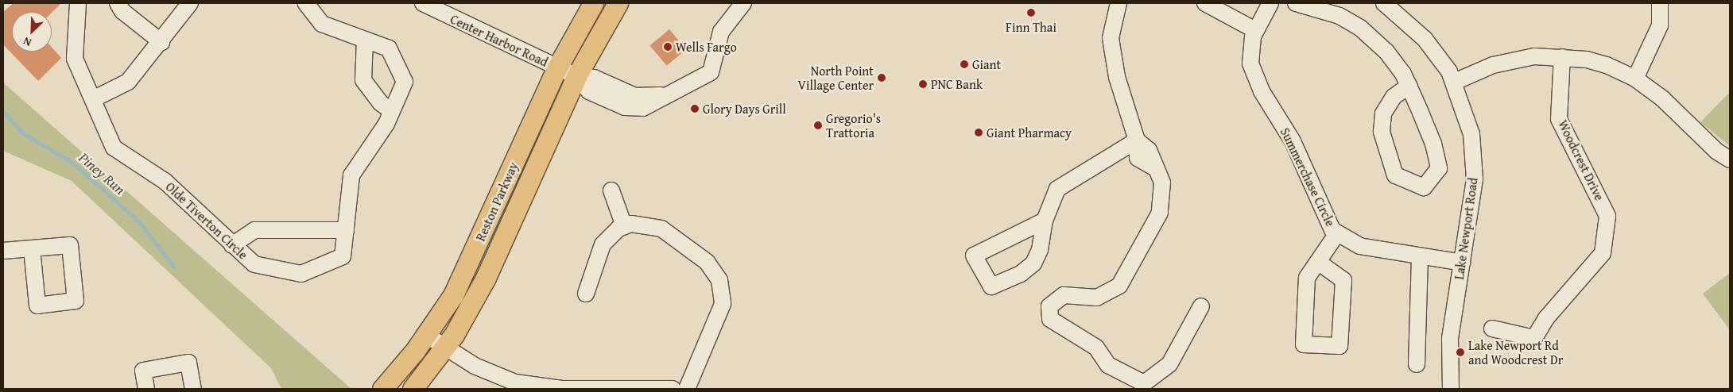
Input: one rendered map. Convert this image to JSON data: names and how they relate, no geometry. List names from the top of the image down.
{
  "streets": {
    "main road": ["Reston Parkway"],
    "street": [
      "Center Harbor Road",
      "Woodcrest Drive",
      "Summerchase Circle",
      "Olde Tiverton Circle",
      "Lake Newport Road"
    ]
  },
  "crossings": [
    ["Center Harbor Road", "Reston Parkway"],
    ["Summerchase Circle", "Lake Newport Road"]
  ],
  "water": ["Piney Run"],
  "places": [
    "Finn Thai",
    "Wells Fargo",
    "Giant",
    "North Point Village Center",
    "PNC Bank",
    "Glory Days Grill",
    "Gregorio's Trattoria",
    "Giant Pharmacy",
    "Lake Newport Rd and Woodcrest Dr"
  ],
  "north": "bottom left"
}
